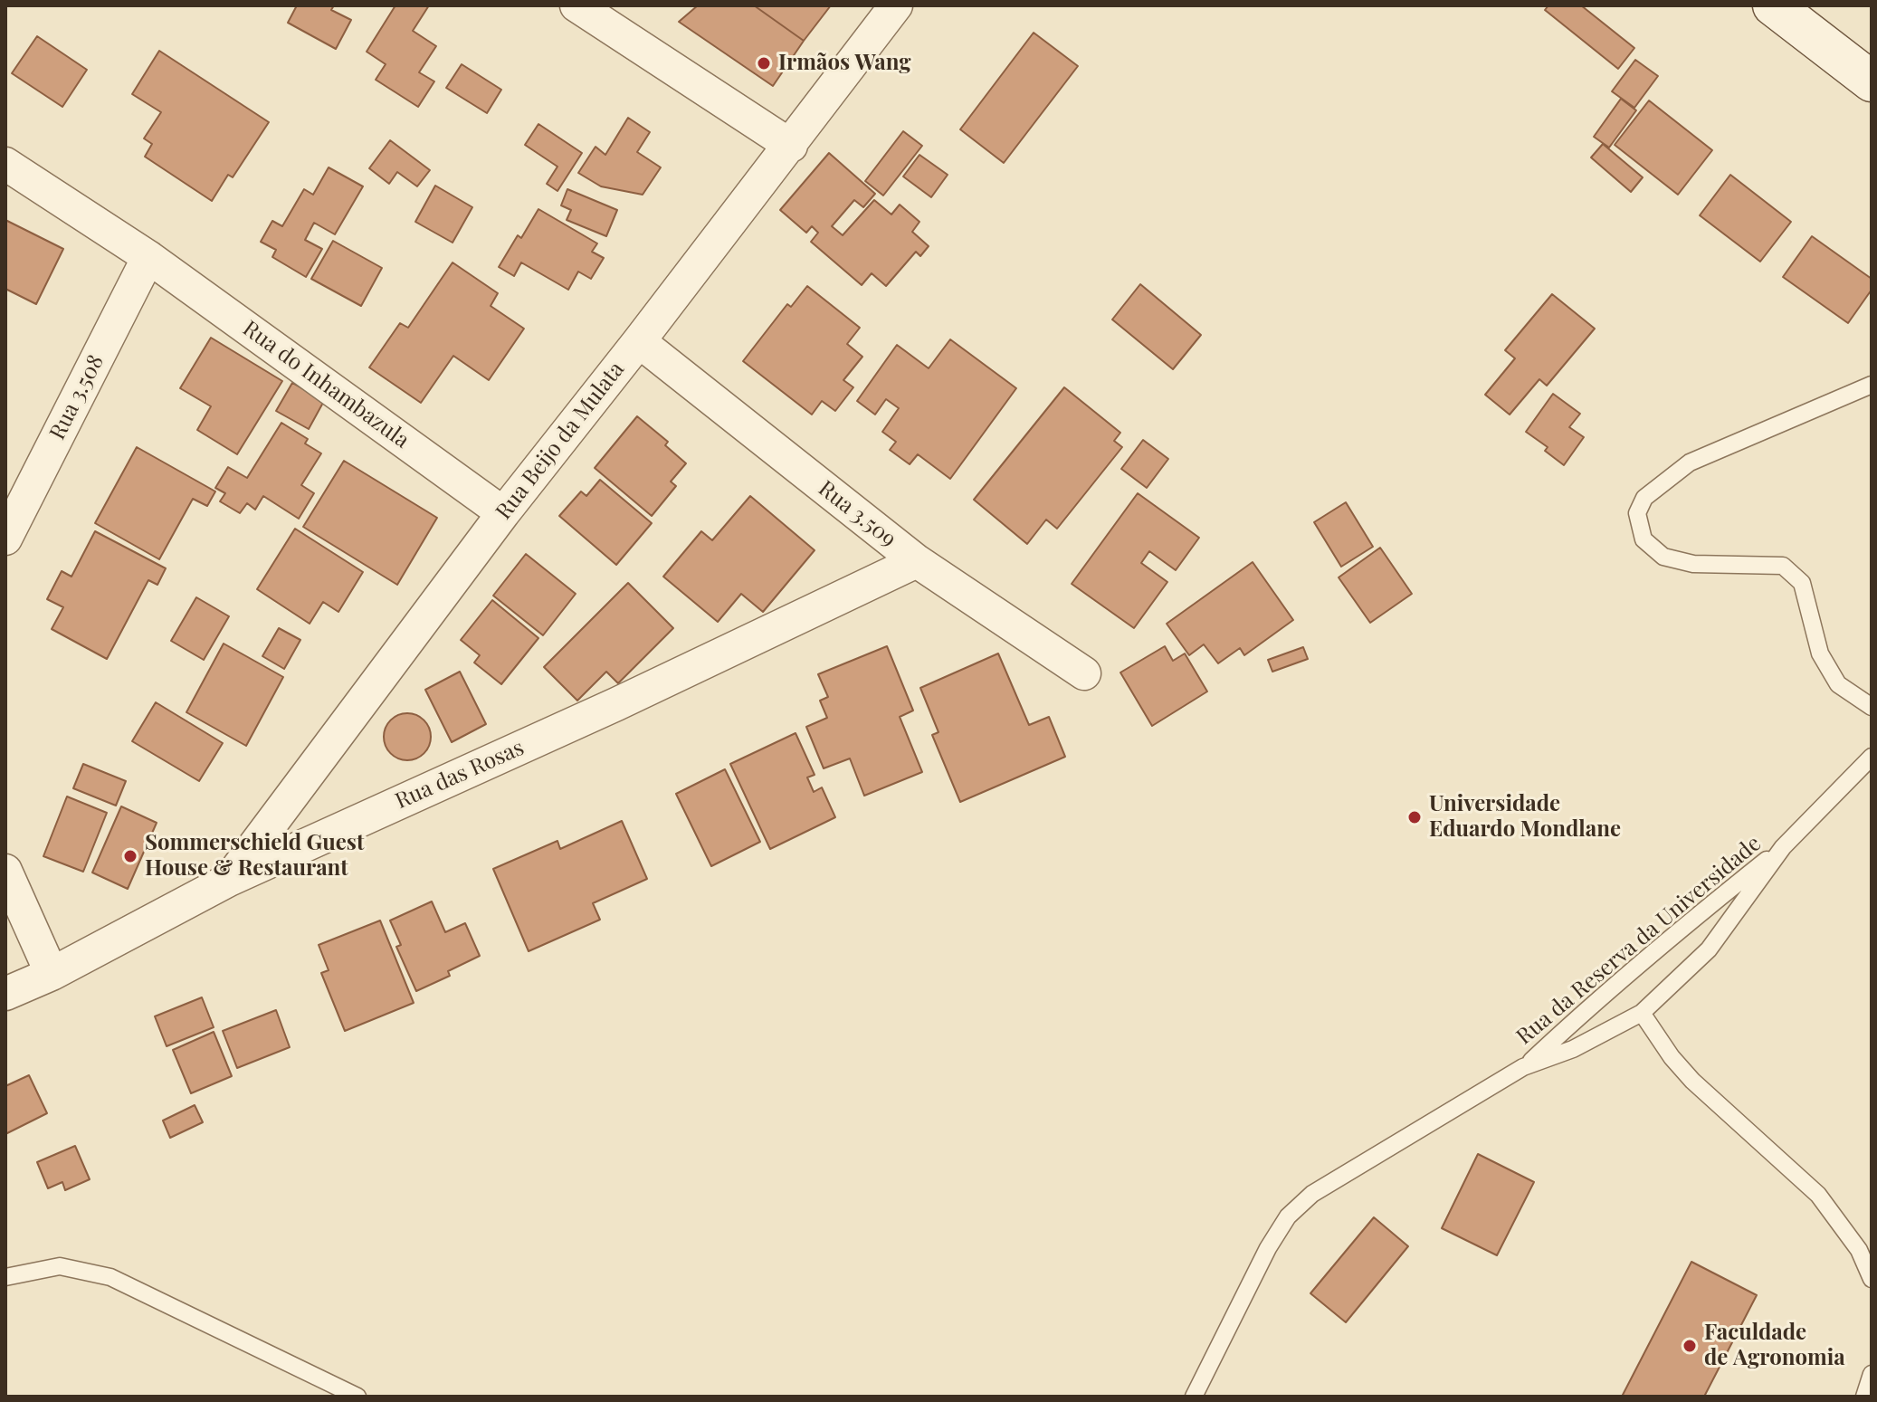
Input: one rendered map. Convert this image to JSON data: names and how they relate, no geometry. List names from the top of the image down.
{
  "streets": {
    "street": [
      "Rua do Inhambazula",
      "Rua 3.508",
      "Rua Beijo da Mulata",
      "Rua 3.509",
      "Rua das Rosas"
    ],
    "lane": ["Rua da Reserva da Universidade"]
  },
  "crossings": [
    ["Rua do Inhambazula", "Rua 3.508"],
    ["Rua do Inhambazula", "Rua Beijo da Mulata"],
    ["Rua Beijo da Mulata", "Rua 3.509"],
    ["Rua Beijo da Mulata", "Rua das Rosas"],
    ["Rua 3.509", "Rua das Rosas"]
  ],
  "places": [
    "Irmãos Wang",
    "Universidade Eduardo Mondlane",
    "Sommerschield Guest House & Restaurant",
    "Faculdade de Agronomia"
  ]
}
